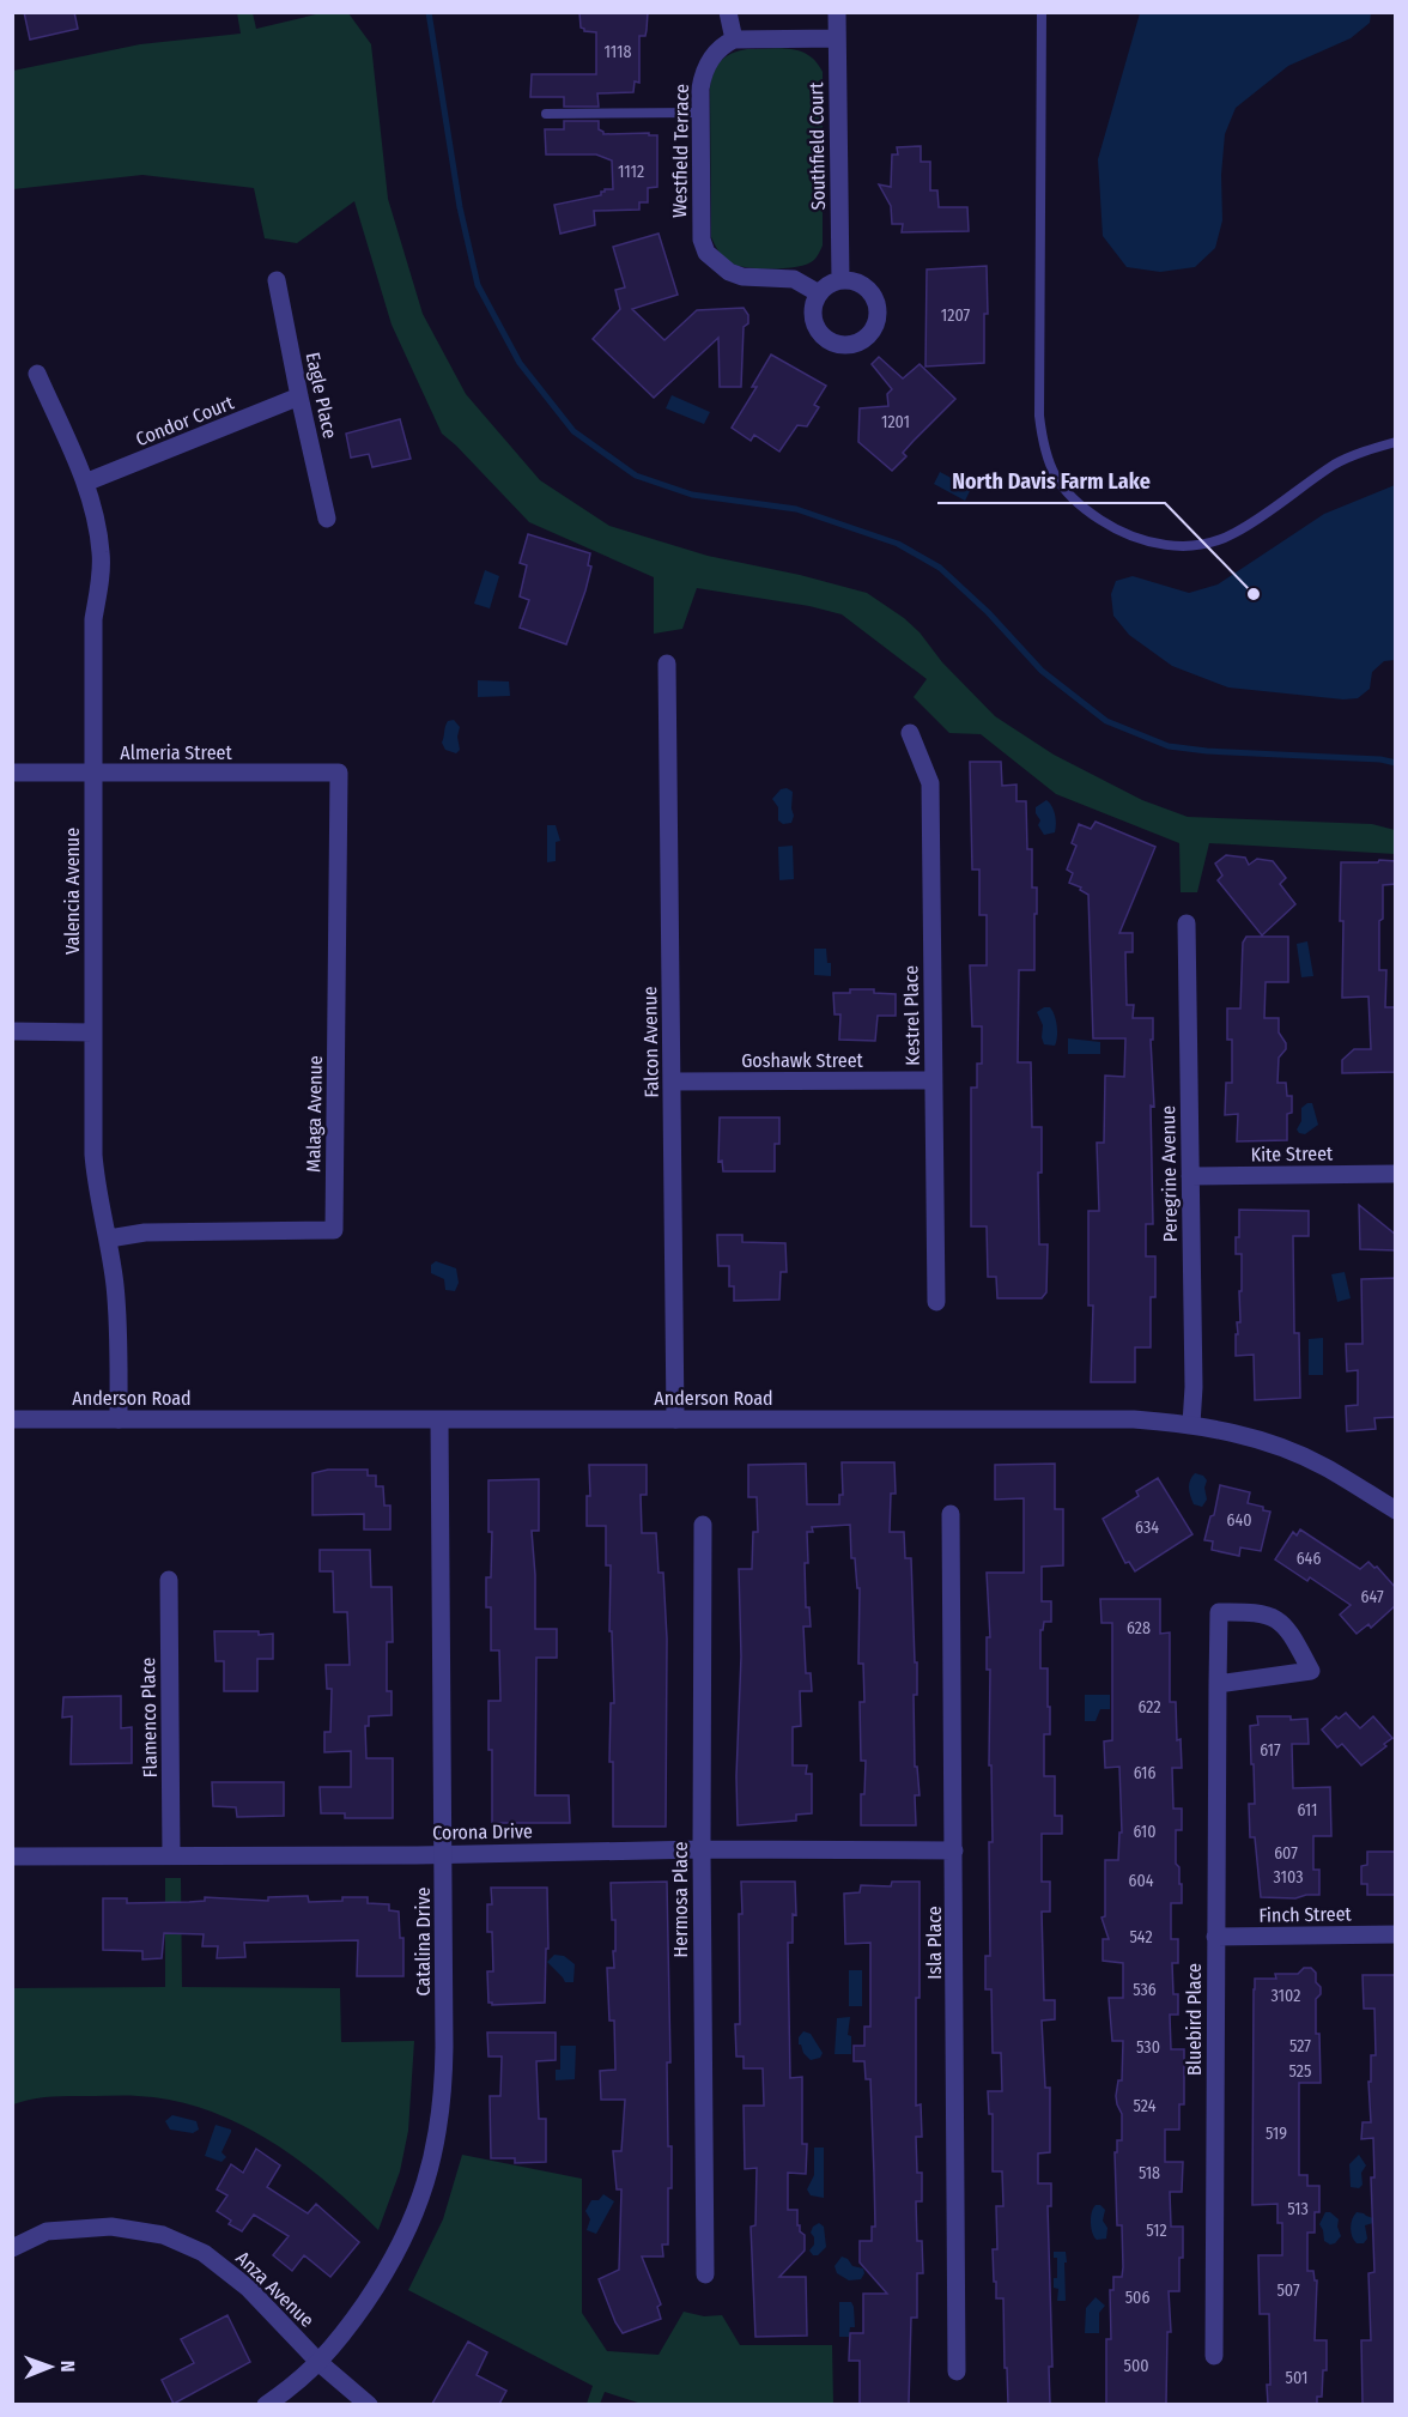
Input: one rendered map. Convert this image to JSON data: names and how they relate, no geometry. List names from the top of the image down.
{
  "streets": {
    "street": [
      "Southfield Court",
      "Westfield Terrace",
      "Eagle Place",
      "Condor Court",
      "Almeria Street",
      "Valencia Avenue",
      "Kestrel Place",
      "Falcon Avenue",
      "Goshawk Street",
      "Malaga Avenue",
      "Kite Street",
      "Peregrine Avenue",
      "Anderson Road",
      "Flamenco Place",
      "Corona Drive",
      "Hermosa Place",
      "Finch Street",
      "Catalina Drive",
      "Isla Place",
      "Bluebird Place",
      "Anza Avenue"
    ]
  },
  "crossings": [
    ["Southfield Court", "Westfield Terrace"],
    ["Eagle Place", "Condor Court"],
    ["Condor Court", "Valencia Avenue"],
    ["Almeria Street", "Valencia Avenue"],
    ["Almeria Street", "Malaga Avenue"],
    ["Valencia Avenue", "Malaga Avenue"],
    ["Valencia Avenue", "Anderson Road"],
    ["Kestrel Place", "Goshawk Street"],
    ["Falcon Avenue", "Goshawk Street"],
    ["Falcon Avenue", "Anderson Road"],
    ["Kite Street", "Peregrine Avenue"],
    ["Peregrine Avenue", "Anderson Road"],
    ["Anderson Road", "Catalina Drive"],
    ["Flamenco Place", "Corona Drive"],
    ["Corona Drive", "Hermosa Place"],
    ["Corona Drive", "Catalina Drive"],
    ["Corona Drive", "Isla Place"],
    ["Finch Street", "Bluebird Place"],
    ["Catalina Drive", "Anza Avenue"]
  ],
  "places": ["North Davis Farm Lake"],
  "house_numbers": [
    "1118",
    "1112",
    "1207",
    "1201",
    "640",
    "634",
    "646",
    "647",
    "628",
    "622",
    "617",
    "616",
    "611",
    "610",
    "607",
    "3103",
    "604",
    "542",
    "536",
    "3102",
    "527",
    "530",
    "525",
    "524",
    "519",
    "518",
    "513",
    "512",
    "507",
    "506",
    "500",
    "501"
  ],
  "north": "right"
}
